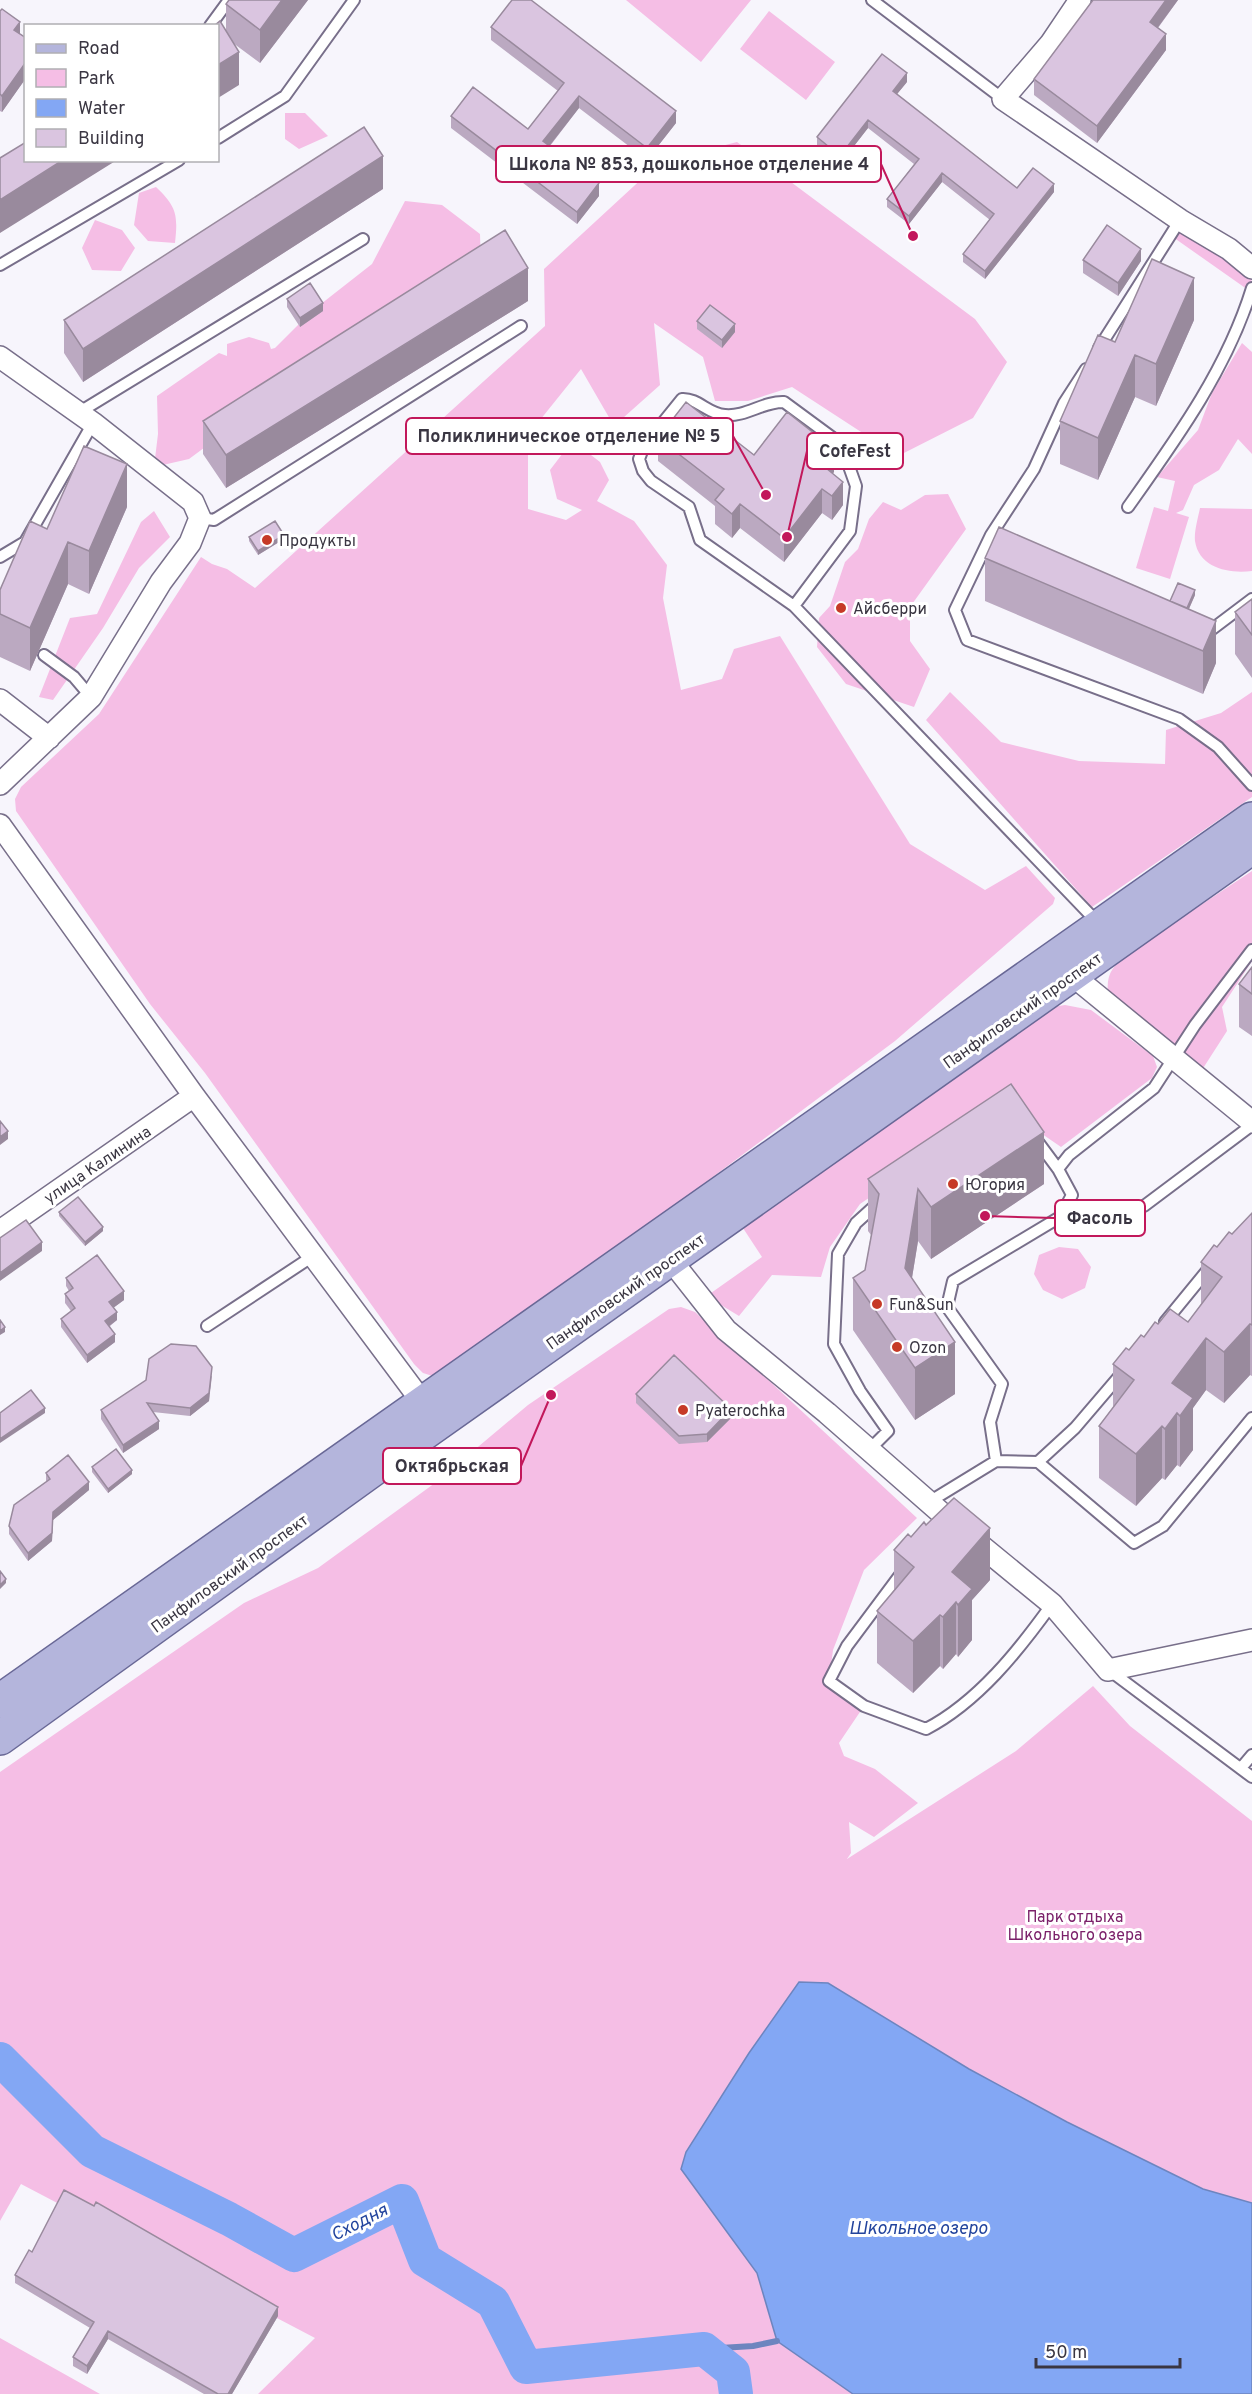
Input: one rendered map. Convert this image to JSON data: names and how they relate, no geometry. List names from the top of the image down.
{
  "streets": {
    "main road": ["Панфиловский проспект"],
    "street": ["улица Калинина"]
  },
  "water": ["Сходня", "Школьное озеро"],
  "parks": ["Парк отдыха Школьного озера"],
  "places": [
    "Школа № 853, дошкольное отделение 4",
    "Поликлиническое отделение № 5",
    "CofeFest",
    "Продукты",
    "Айсберри",
    "Югория",
    "Фасоль",
    "Fun&Sun",
    "Ozon",
    "Октябрьская",
    "Pyaterochka"
  ],
  "legend": [
    "Road",
    "Park",
    "Water",
    "Building"
  ],
  "scale_bar": "50 m"
}
